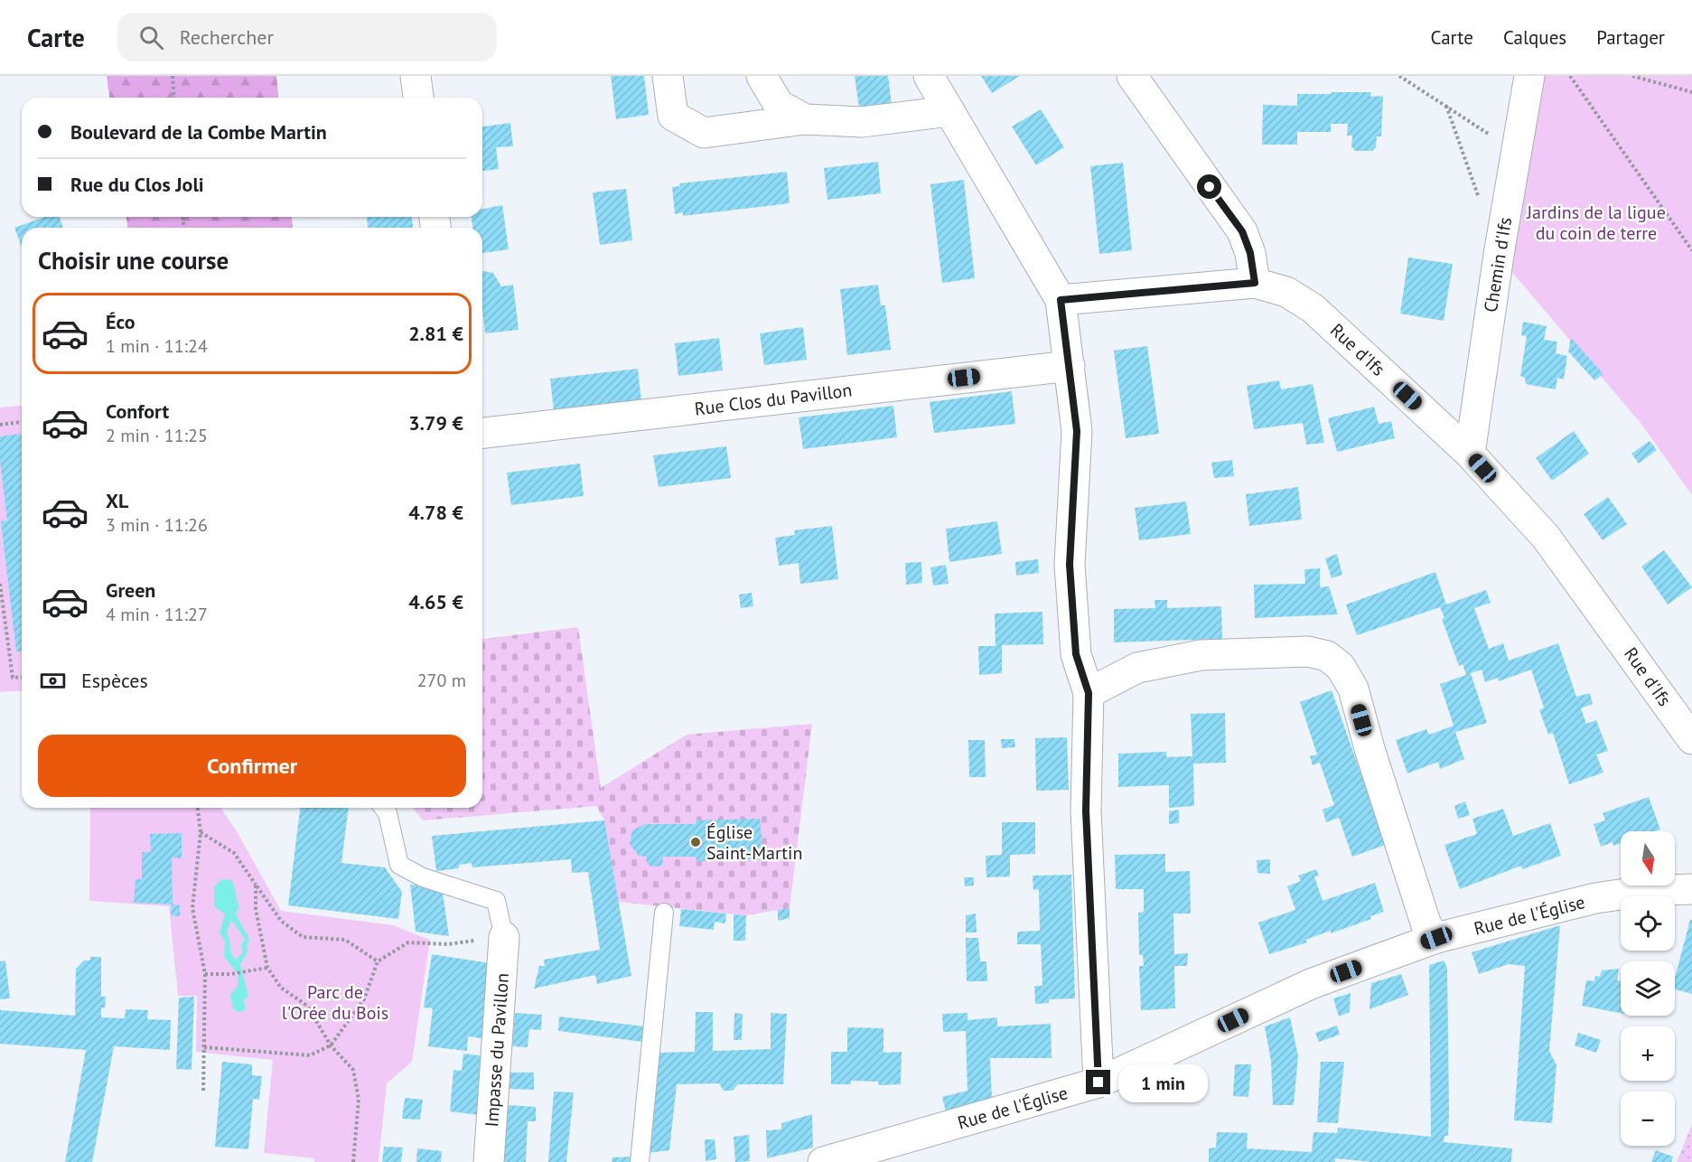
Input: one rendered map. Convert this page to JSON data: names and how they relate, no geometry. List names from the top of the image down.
{
  "streets": {
    "street": [
      "Chemin d'Ifs",
      "Rue d'Ifs",
      "Rue Clos du Pavillon",
      "Rue de l'Église",
      "Impasse du Pavillon"
    ]
  },
  "crossings": [
    ["Chemin d'Ifs", "Rue d'Ifs"]
  ],
  "parks": ["Jardins de la ligue du coin de terre", "Parc de l'Orée du Bois"],
  "places": ["Église Saint-Martin"],
  "north": "bottom",
  "page": {
    "header": "Carte",
    "search": "Rechercher",
    "nav": ["Carte", "Calques", "Partager"],
    "banner": ["Boulevard de la Combe Martin", "Rue du Clos Joli"],
    "heading": "Choisir une course",
    "list": [
      {
        "name": "Éco",
        "note": "1 min · 11:24",
        "value": "2.81 €"
      },
      {
        "name": "Confort",
        "note": "2 min · 11:25",
        "value": "3.79 €"
      },
      {
        "name": "XL",
        "note": "3 min · 11:26",
        "value": "4.78 €"
      },
      {
        "name": "Green",
        "note": "4 min · 11:27",
        "value": "4.65 €"
      }
    ],
    "pay": ["Espèces", "270 m"],
    "buttons": "Confirmer",
    "map_buttons": ["+", "−"],
    "bubble": "1 min"
  }
}
